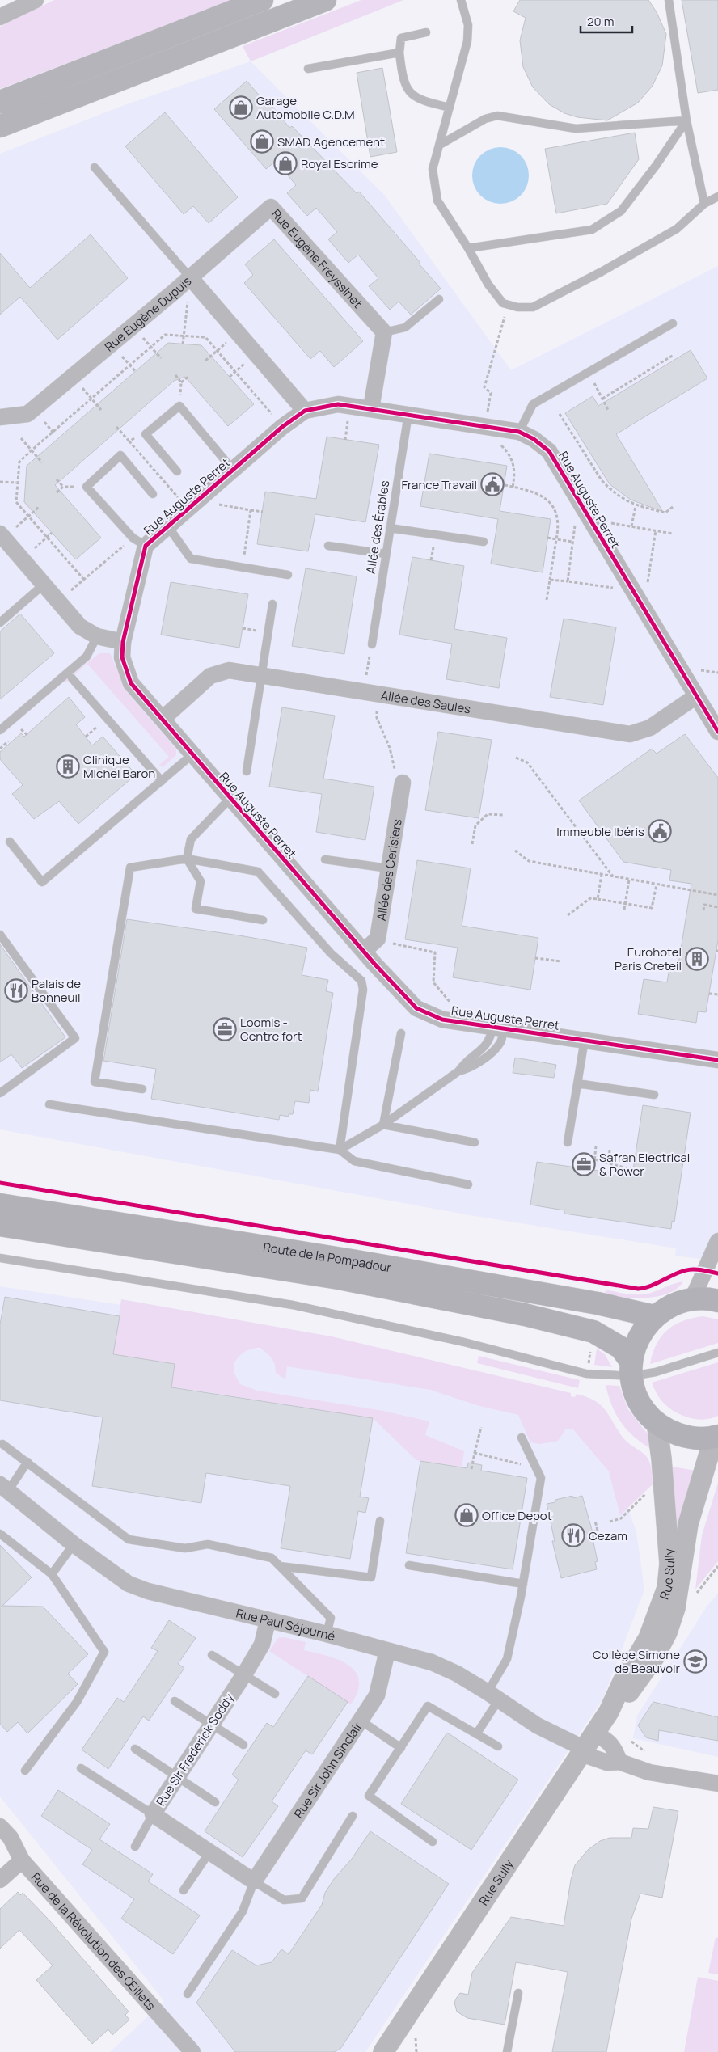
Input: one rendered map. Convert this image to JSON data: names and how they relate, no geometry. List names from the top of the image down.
{
  "streets": {
    "main road": ["Route de la Pompadour"],
    "street": [
      "Rue Eugène Freyssinet",
      "Rue Eugène Dupuis",
      "Rue Auguste Perret",
      "Allée des Saules",
      "Allée des Cerisiers",
      "Rue Sully",
      "Rue Paul Séjourné",
      "Rue Sir Frederick Soddy",
      "Rue Sir John Sinclair",
      "Rue de la Révolution des Œillets"
    ],
    "lane": ["Allée des Érables"]
  },
  "crossings": [
    ["Rue Eugène Freyssinet", "Rue Eugène Dupuis"],
    ["Rue Eugène Dupuis", "Rue Auguste Perret"],
    ["Rue Auguste Perret", "Allée des Érables"],
    ["Rue Auguste Perret", "Allée des Saules"],
    ["Rue Auguste Perret", "Allée des Cerisiers"],
    ["Rue Sully", "Rue Paul Séjourné"],
    ["Rue Paul Séjourné", "Rue Sir Frederick Soddy"],
    ["Rue Paul Séjourné", "Rue Sir John Sinclair"],
    ["Rue Sir Frederick Soddy", "Rue Sir John Sinclair"]
  ],
  "places": {
    "shop": [
      "Garage Automobile C.D.M",
      "SMAD Agencement",
      "Royal Escrime",
      "Office Depot"
    ],
    "public building": ["France Travail", "Immeuble Ibéris"],
    "building": ["Clinique Michel Baron", "Eurohotel Paris Creteil"],
    "restaurant": ["Palais de Bonneuil", "Cezam"],
    "office": ["Loomis - Centre fort", "Safran Electrical & Power"],
    "school or university": ["Collège Simone de Beauvoir"]
  },
  "scale_bar": "20 m"
}
